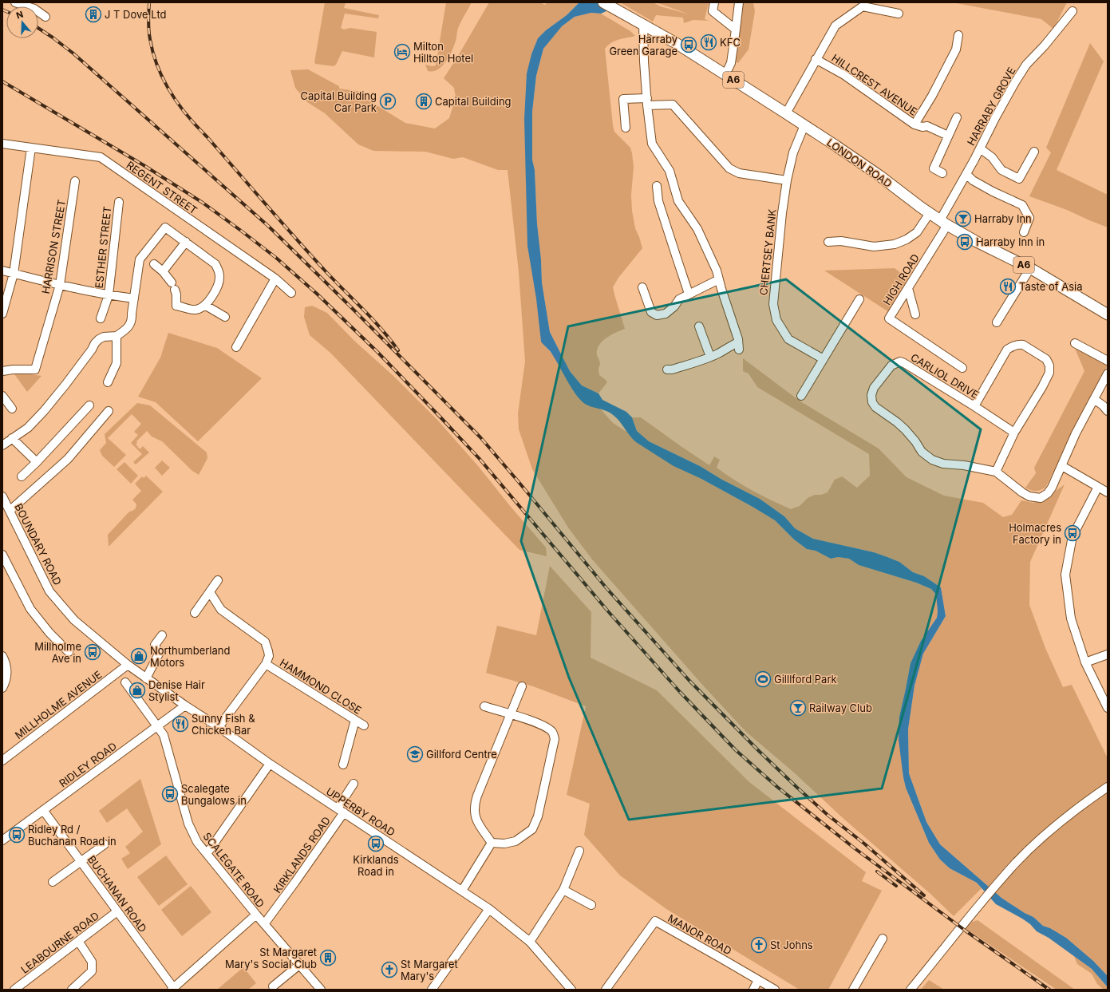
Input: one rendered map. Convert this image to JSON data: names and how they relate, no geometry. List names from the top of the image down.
{
  "streets": {
    "main road": ["A6", "LONDON ROAD"],
    "street": [
      "HILLCREST AVENUE",
      "HARRABY GROVE",
      "REGENT STREET",
      "HARRISON STREET",
      "ESTHER STREET",
      "CHERTSEY BANK",
      "HIGH ROAD",
      "CARLIOL DRIVE",
      "BOUNDARY ROAD",
      "HAMMOND CLOSE",
      "MILLHOLME AVENUE",
      "RIDLEY ROAD",
      "UPPERBY ROAD",
      "KIRKLANDS ROAD",
      "SCALEGATE ROAD",
      "BUCHANAN ROAD",
      "MANOR ROAD",
      "LEABOURNE ROAD"
    ]
  },
  "crossings": [
    ["HILLCREST AVENUE", "LONDON ROAD"],
    ["HARRABY GROVE", "LONDON ROAD"],
    ["HARRABY GROVE", "HIGH ROAD"],
    ["LONDON ROAD", "CHERTSEY BANK"],
    ["LONDON ROAD", "HIGH ROAD"],
    ["BOUNDARY ROAD", "MILLHOLME AVENUE"],
    ["BOUNDARY ROAD", "UPPERBY ROAD"],
    ["MILLHOLME AVENUE", "UPPERBY ROAD"],
    ["RIDLEY ROAD", "UPPERBY ROAD"],
    ["RIDLEY ROAD", "SCALEGATE ROAD"],
    ["RIDLEY ROAD", "BUCHANAN ROAD"],
    ["UPPERBY ROAD", "KIRKLANDS ROAD"],
    ["KIRKLANDS ROAD", "SCALEGATE ROAD"],
    ["BUCHANAN ROAD", "LEABOURNE ROAD"]
  ],
  "places": {
    "building": ["J T Dove Ltd", "Capital Building", "St Margaret Mary's Social Club"],
    "restaurant": ["KFC", "Taste of Asia", "Sunny Fish & Chicken Bar"],
    "bus stop": [
      "Harraby Green Garage",
      "Harraby Inn in",
      "Holmacres Factory in",
      "Millholme Ave in",
      "Scalegate Bungalows in",
      "Ridley Rd / Buchanan Road in",
      "Kirklands Road in"
    ],
    "hotel": ["Milton Hilltop Hotel"],
    "parking": ["Capital Building Car Park"],
    "bar": ["Harraby Inn", "Railway Club"],
    "shop": ["Northumberland Motors", "Denise Hair Stylist"],
    "sports": ["Gilllford Park"],
    "school or university": ["Gillford Centre"],
    "church": ["St Johns", "St Margaret Mary's"]
  },
  "north": "top"
}
